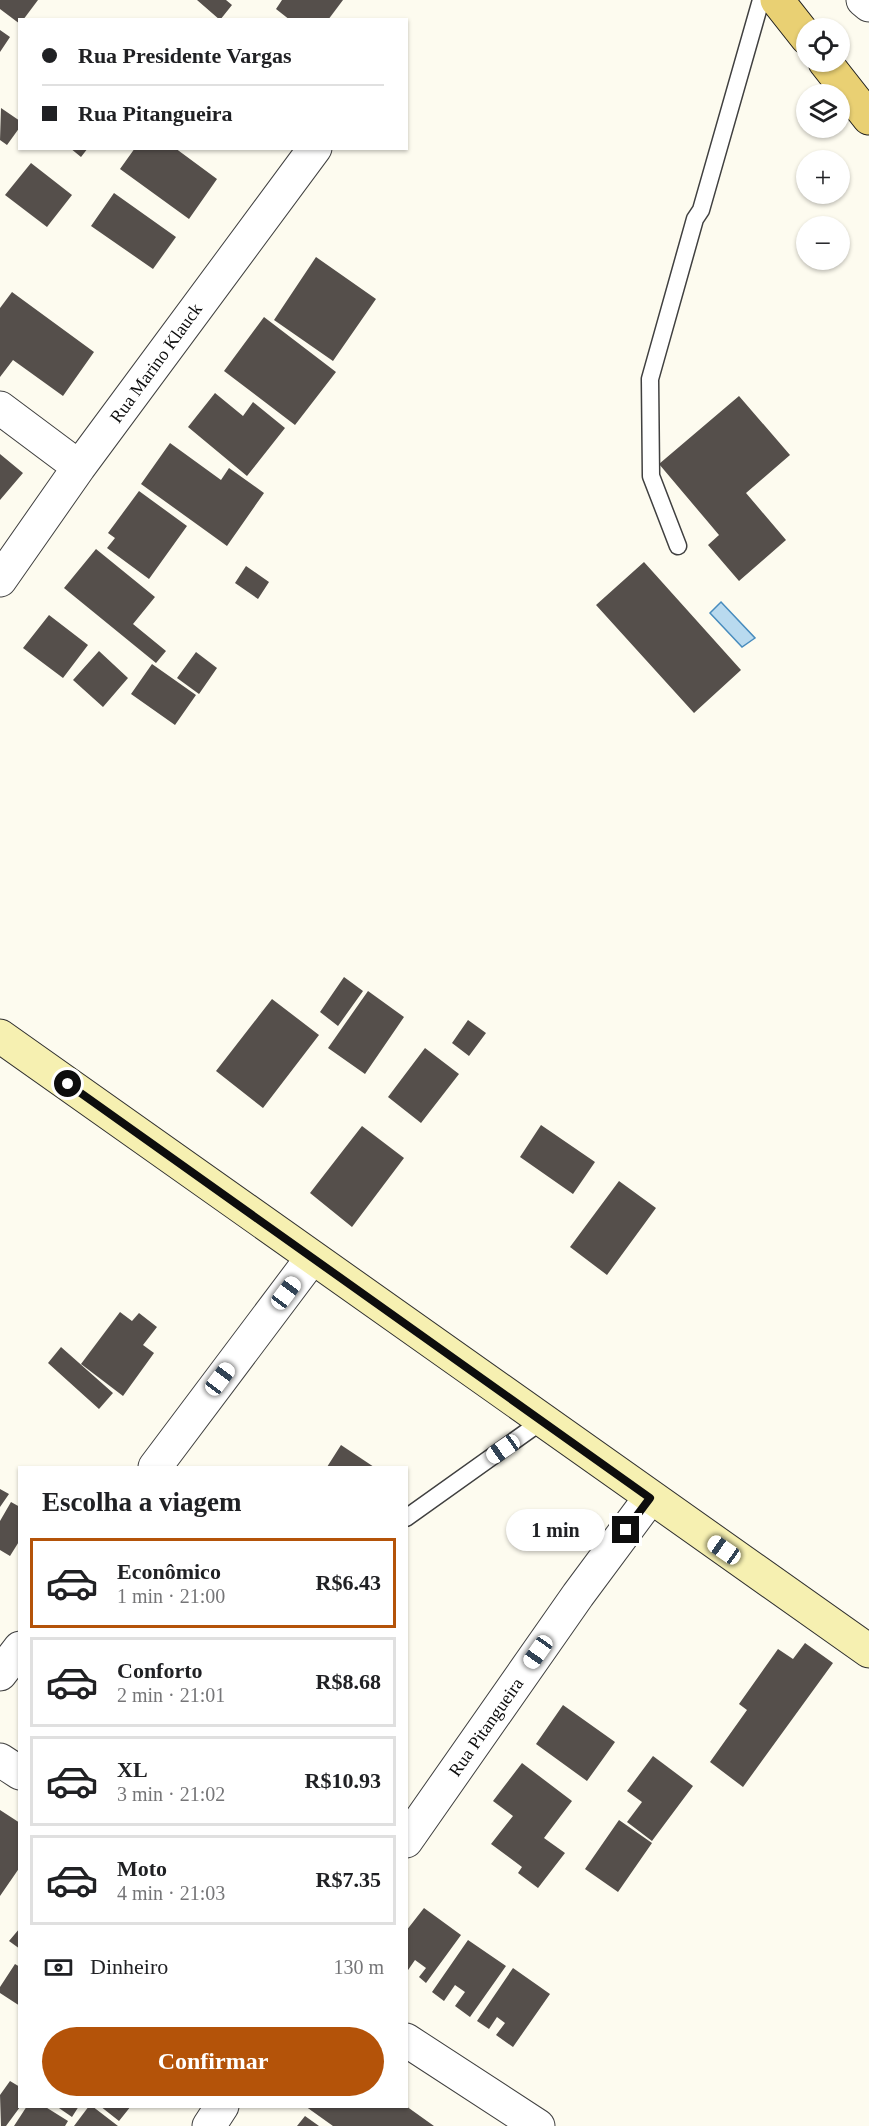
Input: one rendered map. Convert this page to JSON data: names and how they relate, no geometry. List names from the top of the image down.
{
  "streets": {
    "street": ["Rua Marino Klauck", "Rua Pitangueira"]
  },
  "page": {
    "map_buttons": ["+", "−"],
    "banner": ["Rua Presidente Vargas", "Rua Pitangueira"],
    "heading": "Escolha a viagem",
    "bubble": "1 min",
    "list": [
      {
        "name": "Econômico",
        "note": "1 min · 21:00",
        "value": "R$6.43"
      },
      {
        "name": "Conforto",
        "note": "2 min · 21:01",
        "value": "R$8.68"
      },
      {
        "name": "XL",
        "note": "3 min · 21:02",
        "value": "R$10.93"
      },
      {
        "name": "Moto",
        "note": "4 min · 21:03",
        "value": "R$7.35"
      }
    ],
    "pay": ["Dinheiro", "130 m"],
    "buttons": "Confirmar"
  }
}
